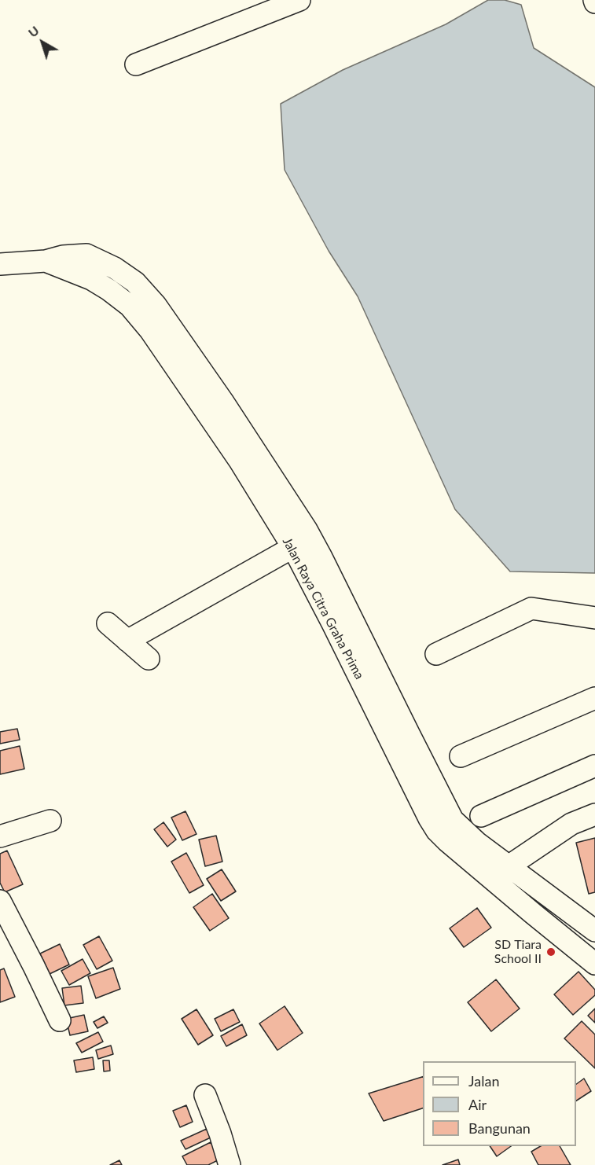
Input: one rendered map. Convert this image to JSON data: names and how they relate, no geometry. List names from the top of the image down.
{
  "streets": {
    "street": ["Jalan Raya Citra Graha Prima"]
  },
  "places": ["SD Tiara School II"],
  "legend": ["Jalan", "Air", "Bangunan"],
  "north": "top left"
}
